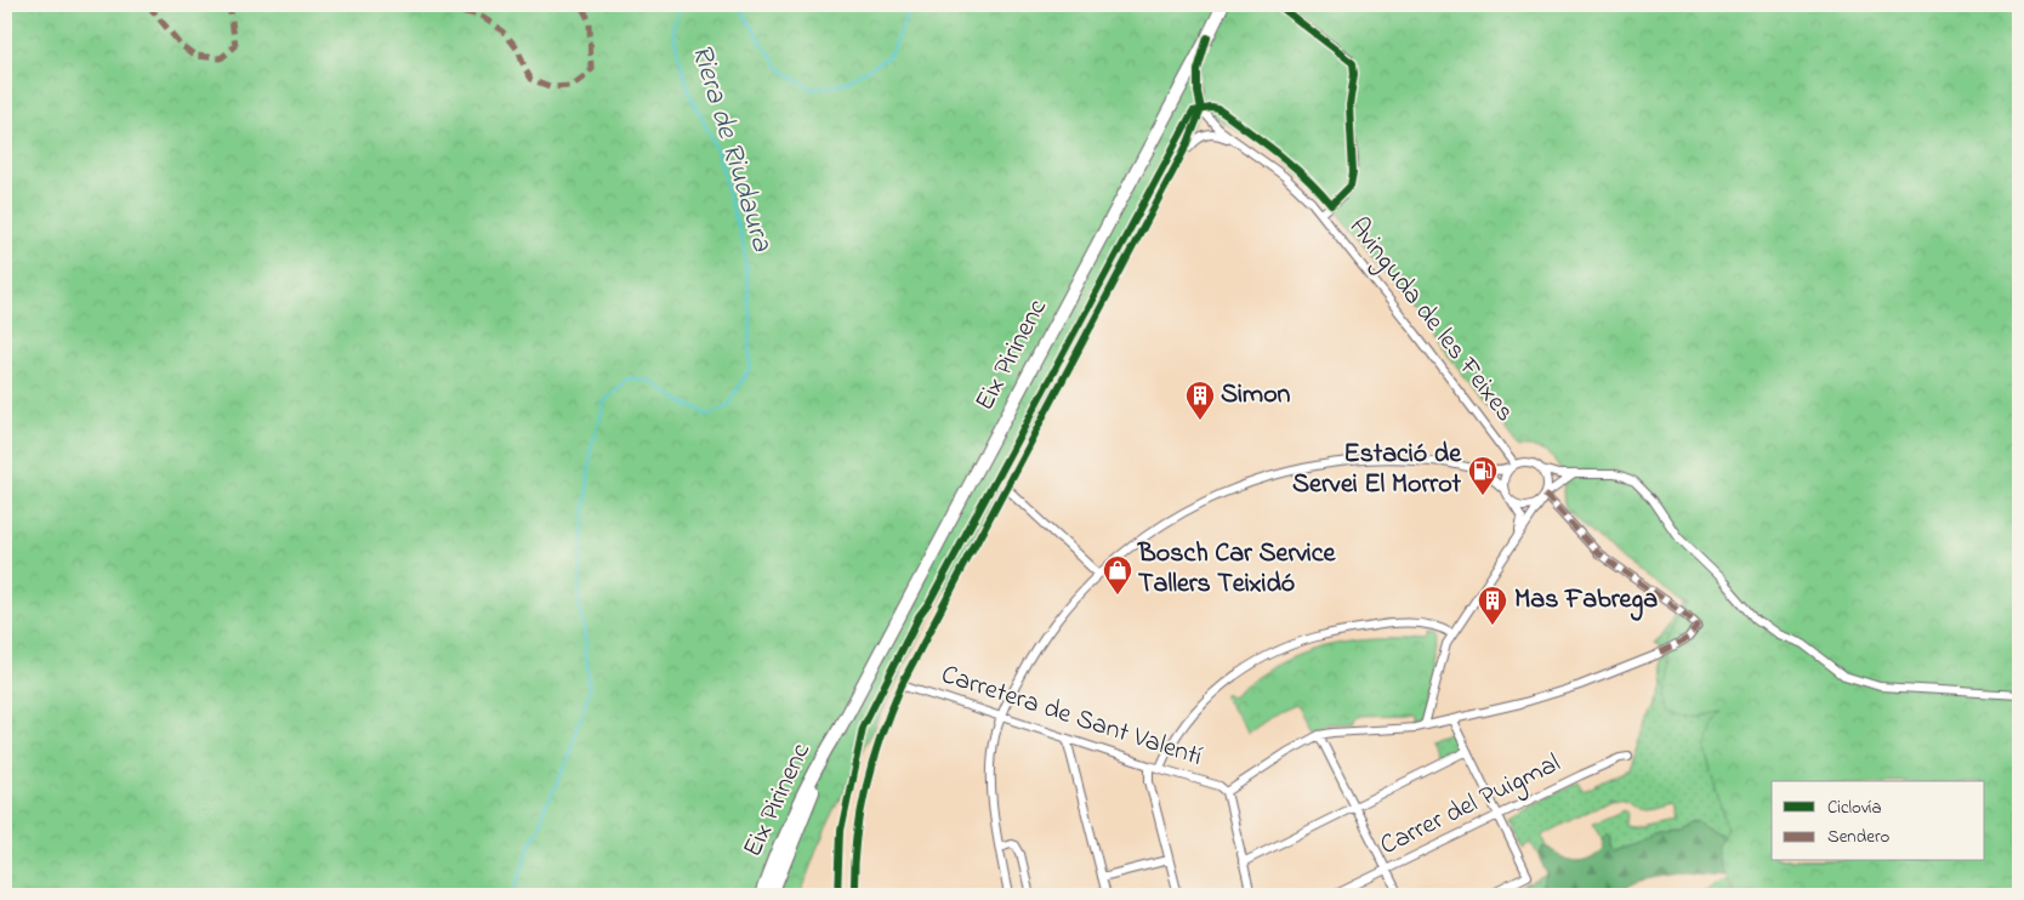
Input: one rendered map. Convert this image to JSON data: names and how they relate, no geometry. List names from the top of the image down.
{
  "streets": {
    "main road": ["Eix Pirinenc"],
    "street": ["Avinguda de les Feixes", "Carretera de Sant Valentí", "Carrer del Puigmal"]
  },
  "water": ["Riera de Riudaura"],
  "places": {
    "building": ["Simon", "Mas Fabrega"],
    "fuel station": ["Estació de Servei El Morrot"],
    "shop": ["Bosch Car Service Tallers Teixidó"]
  },
  "legend": ["Ciclovía", "Sendero"]
}
